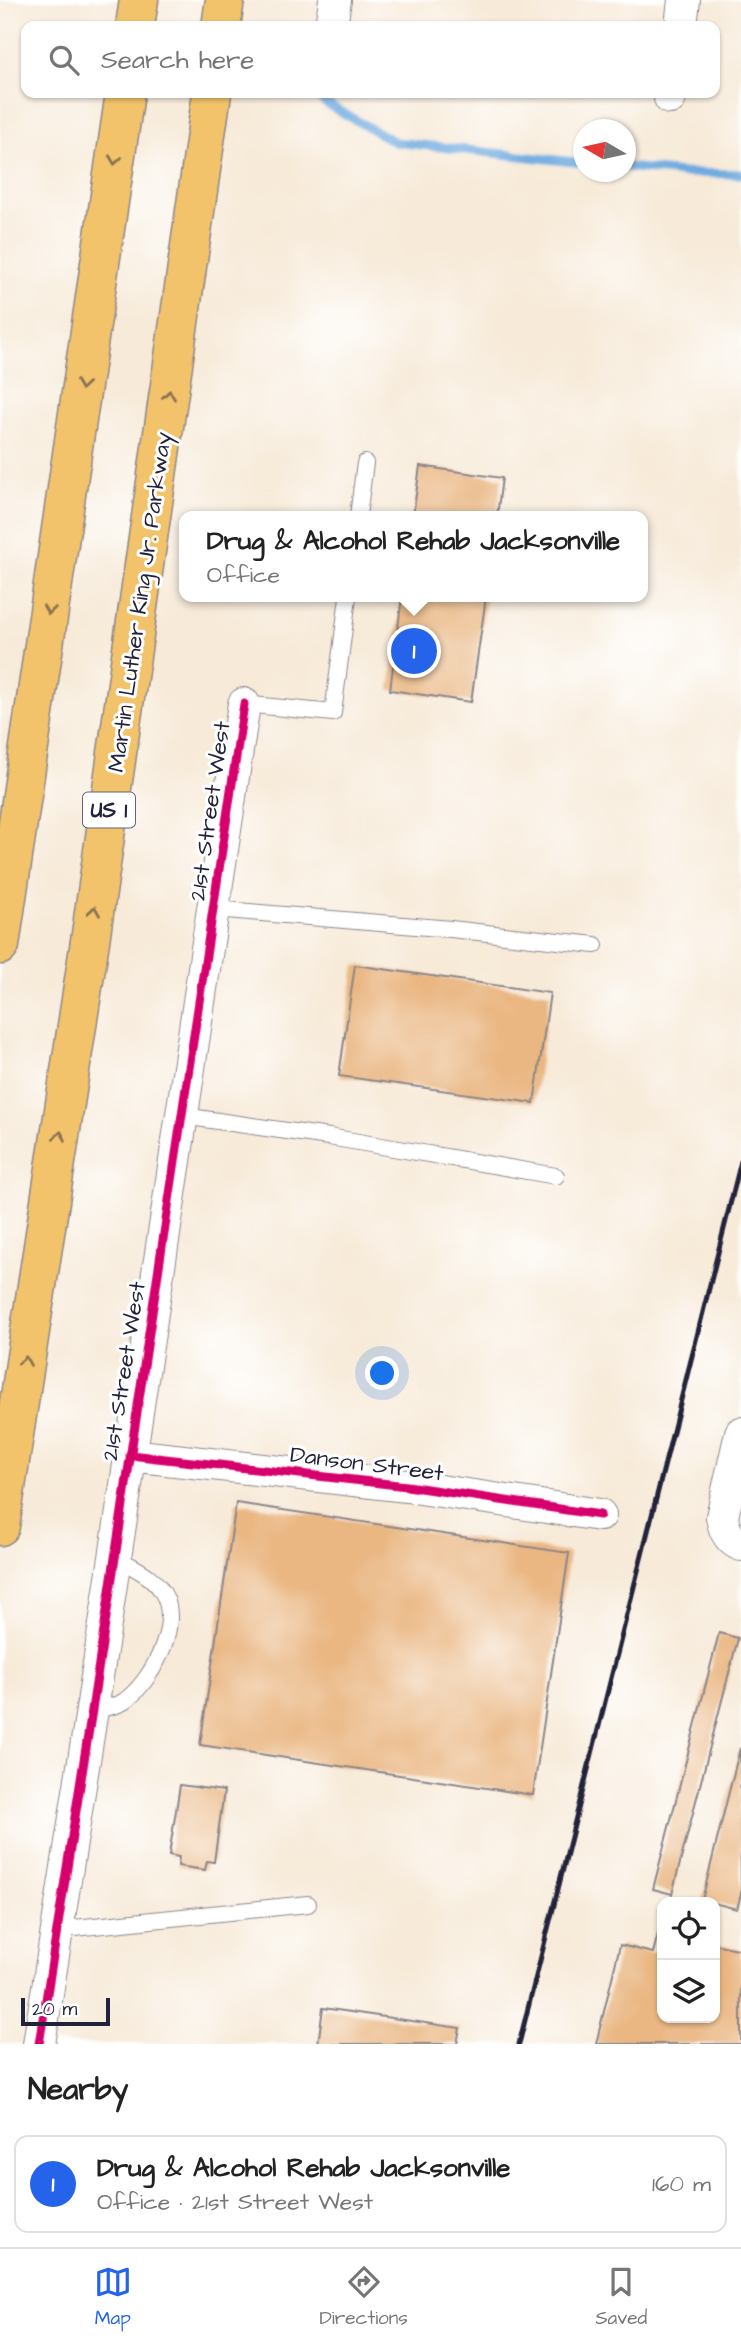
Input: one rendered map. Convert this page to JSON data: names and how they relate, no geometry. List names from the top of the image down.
{
  "streets": {
    "highway": ["Martin Luther King Jr. Parkway", "US 1"],
    "street": ["21st Street West", "Danson Street"]
  },
  "crossings": [
    ["21st Street West", "Danson Street"]
  ],
  "scale_bar": "20 m",
  "north": "left",
  "page": {
    "search": "Search here",
    "popup": ["Drug & Alcohol Rehab Jacksonville", "Office"],
    "pins": "1",
    "scale": "20 m",
    "heading": "Nearby",
    "list": [
      {
        "mark": "1",
        "name": "Drug & Alcohol Rehab Jacksonville",
        "note": "Office · 21st Street West",
        "value": "160 m"
      }
    ],
    "nav": ["Map", "Directions", "Saved"]
  }
}
